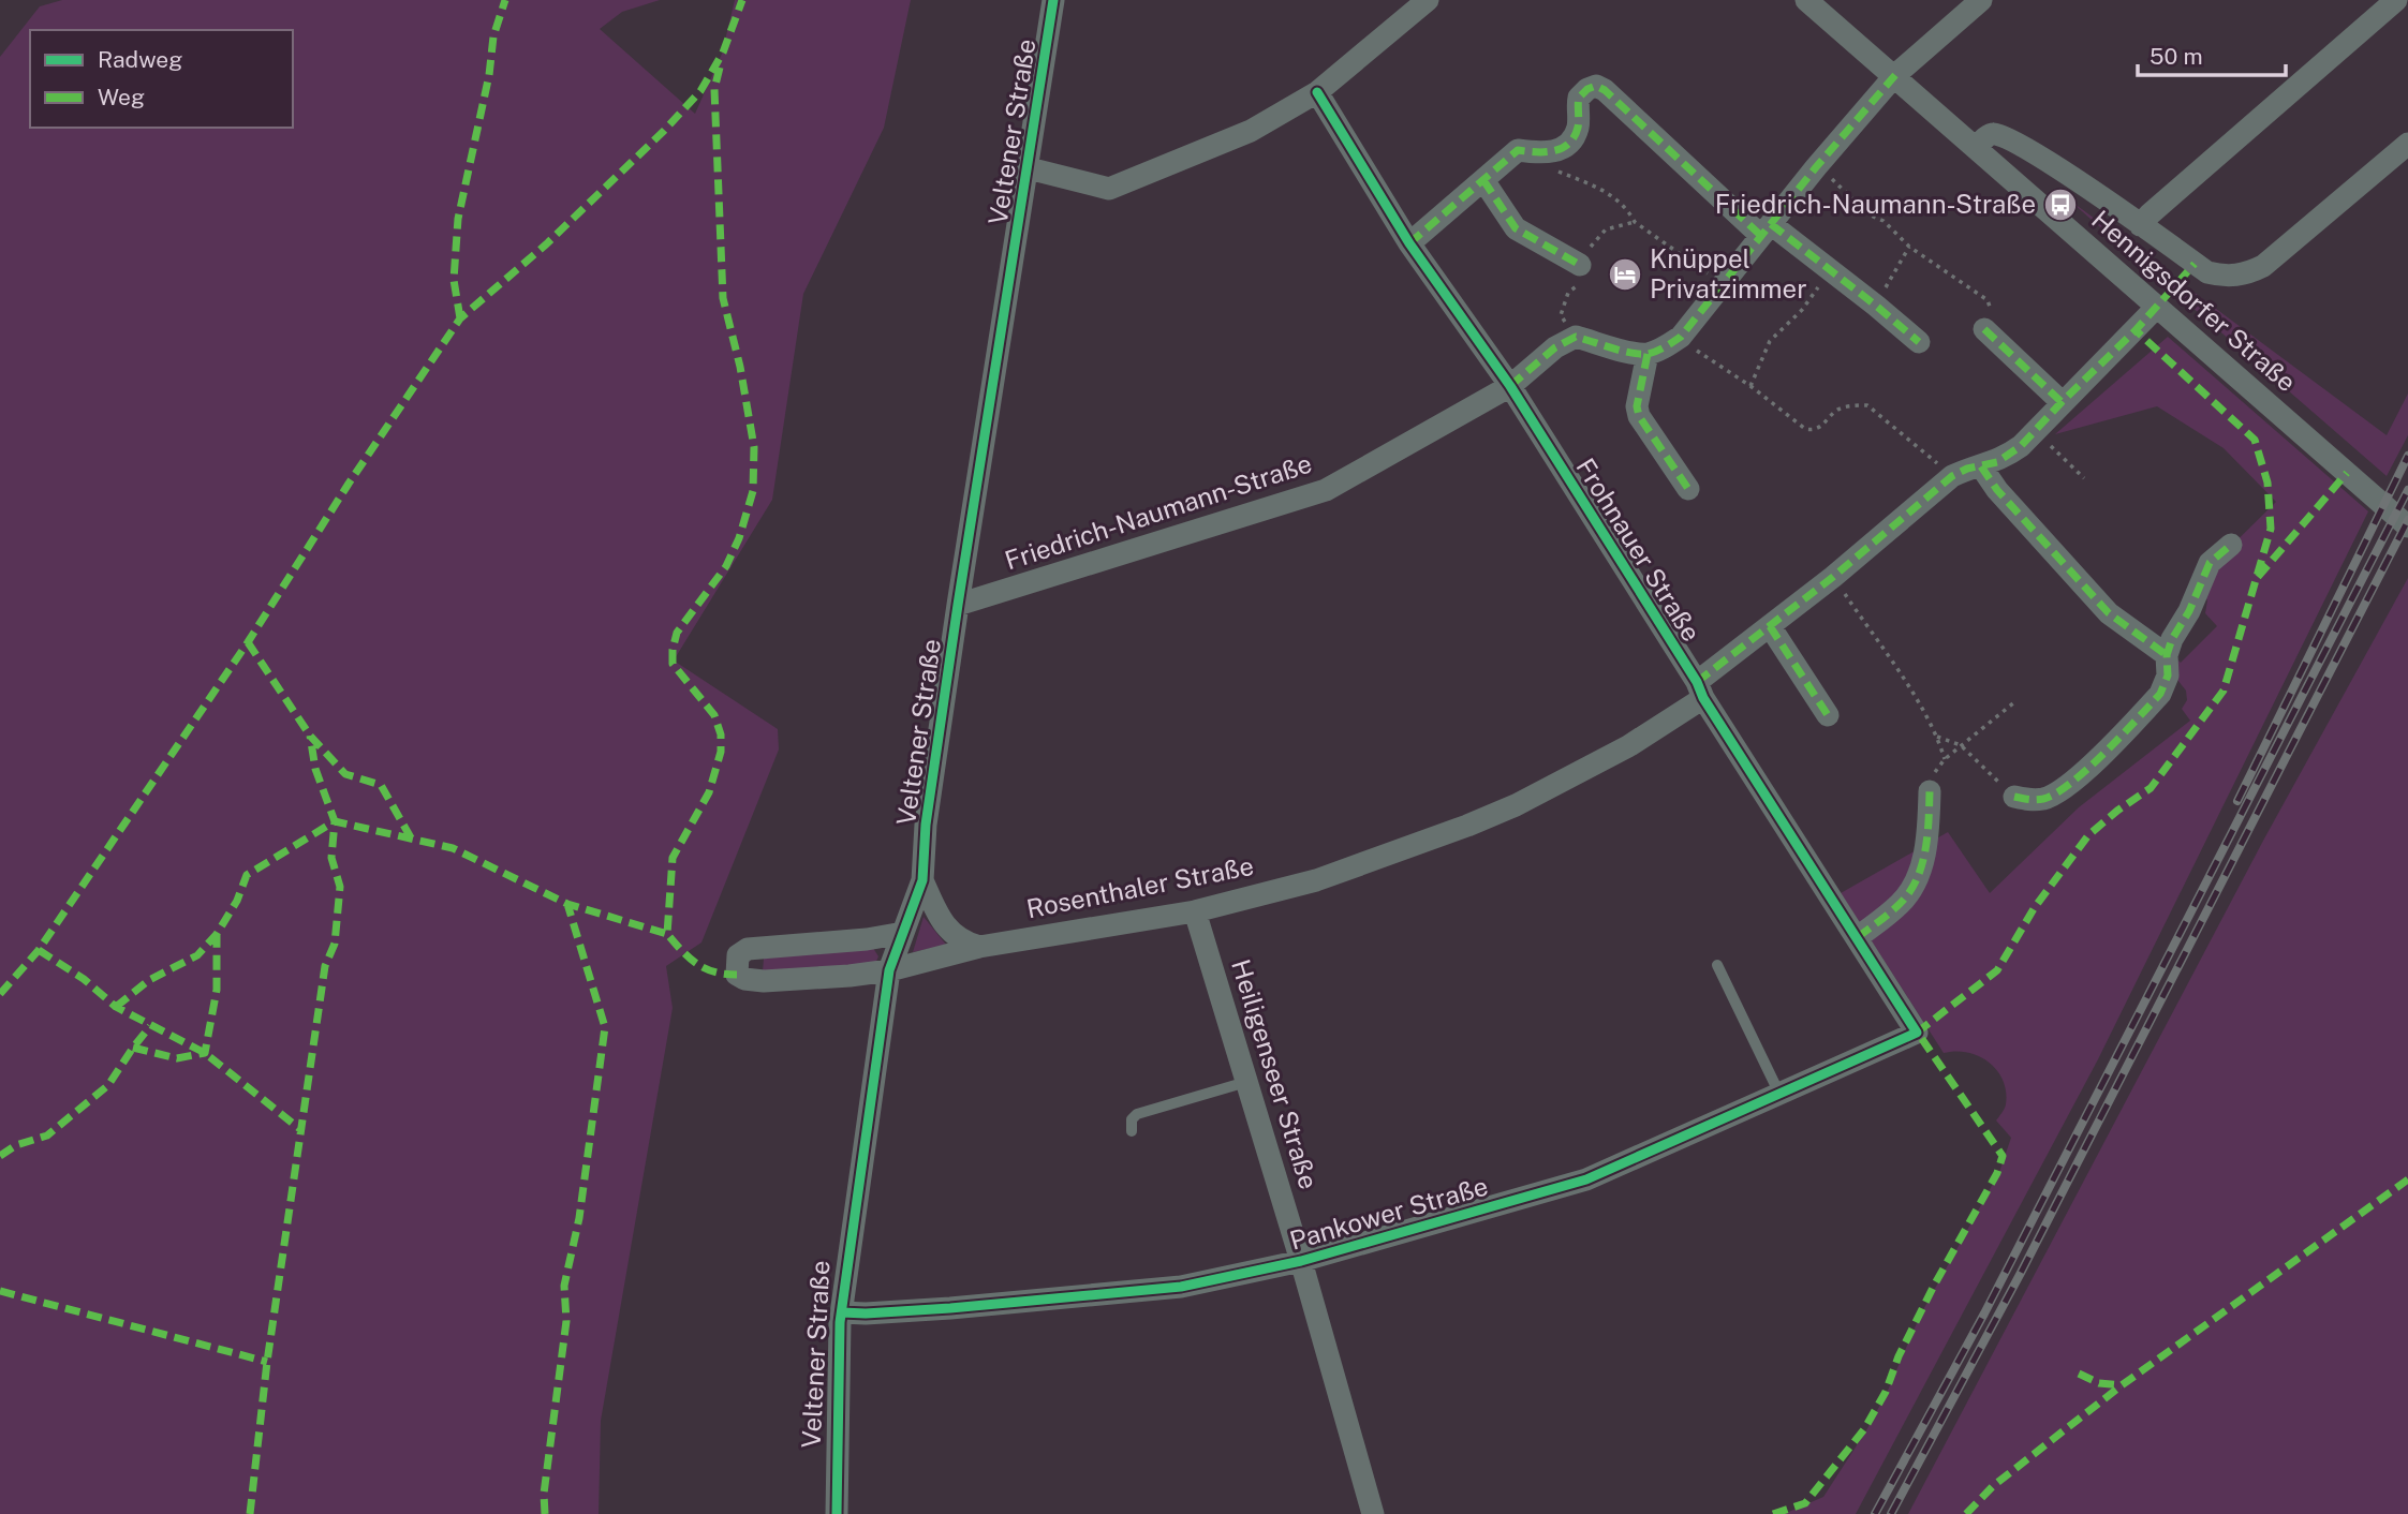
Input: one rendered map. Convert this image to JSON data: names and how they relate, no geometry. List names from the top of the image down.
{
  "streets": {
    "street": [
      "Veltener Straße",
      "Hennigsdorfer Straße",
      "Friedrich-Naumann-Straße",
      "Frohnauer Straße",
      "Rosenthaler Straße",
      "Heiligenseer Straße",
      "Pankower Straße"
    ]
  },
  "crossings": [
    ["Veltener Straße", "Friedrich-Naumann-Straße"],
    ["Veltener Straße", "Rosenthaler Straße"],
    ["Veltener Straße", "Pankower Straße"],
    ["Hennigsdorfer Straße", "Rosenthaler Straße"],
    ["Friedrich-Naumann-Straße", "Frohnauer Straße"],
    ["Frohnauer Straße", "Rosenthaler Straße"],
    ["Frohnauer Straße", "Pankower Straße"],
    ["Rosenthaler Straße", "Heiligenseer Straße"],
    ["Heiligenseer Straße", "Pankower Straße"]
  ],
  "places": {
    "bus stop": ["Friedrich-Naumann-Straße"],
    "hotel": ["Knüppel Privatzimmer"]
  },
  "legend": ["Radweg", "Weg"],
  "scale_bar": "50 m"
}
